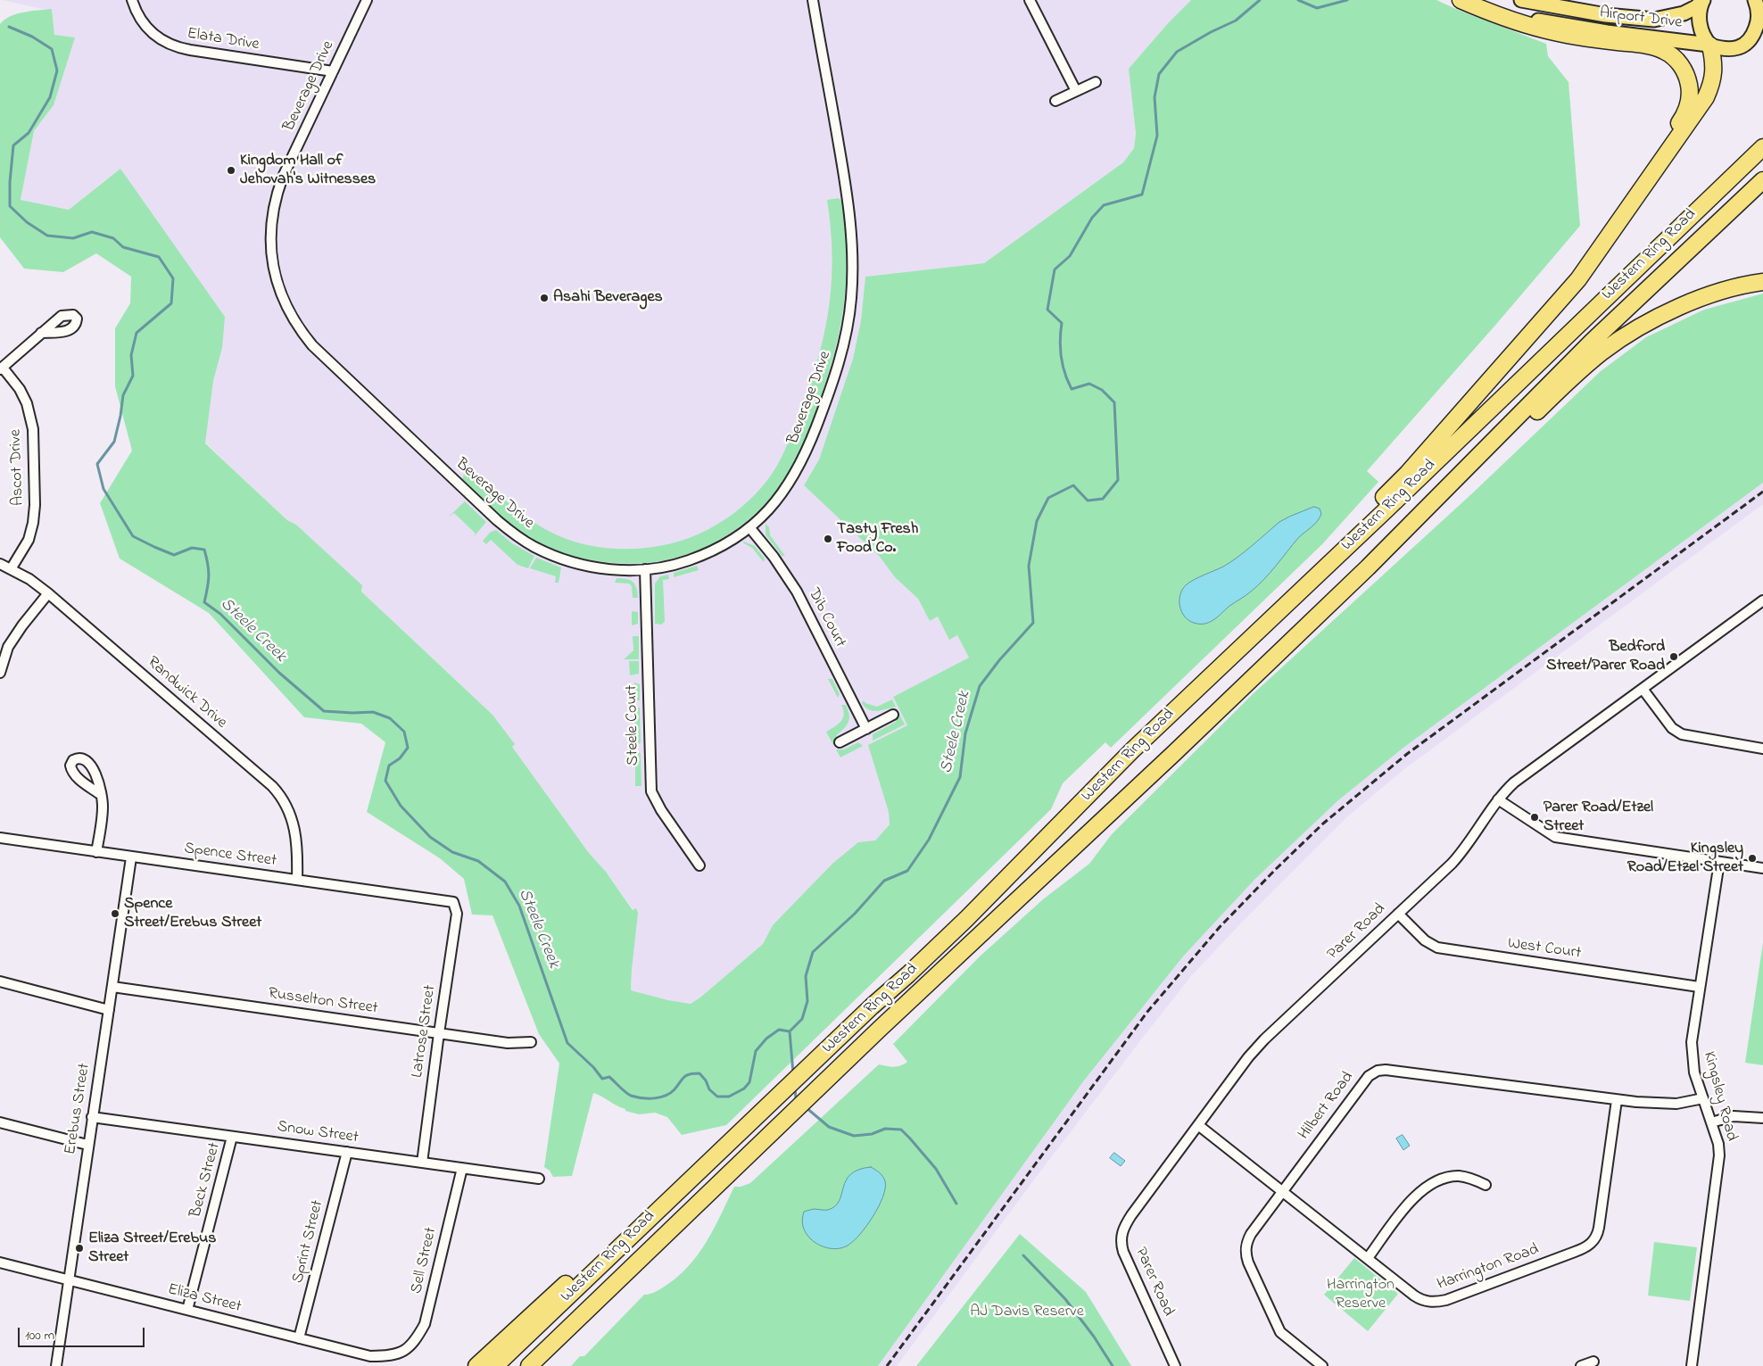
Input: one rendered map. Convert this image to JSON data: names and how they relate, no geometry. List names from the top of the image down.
{
  "streets": {
    "highway": ["Western Ring Road"],
    "main road": ["Airport Drive"],
    "street": [
      "Elata Drive",
      "Beverage Drive",
      "Ascot Drive",
      "Dib Court",
      "Randwick Drive",
      "Steele Court",
      "Spence Street",
      "Parer Road",
      "West Court",
      "Russelton Street",
      "Latrose Street",
      "Kingsley Road",
      "Hilbert Road",
      "Erebus Street",
      "Snow Street",
      "Beck Street",
      "Sprint Street",
      "Sell Street",
      "Harrington Road",
      "Eliza Street"
    ]
  },
  "crossings": [
    ["Elata Drive", "Beverage Drive"],
    ["Beverage Drive", "Dib Court"],
    ["Beverage Drive", "Steele Court"],
    ["Ascot Drive", "Randwick Drive"],
    ["Randwick Drive", "Spence Street"],
    ["Spence Street", "Latrose Street"],
    ["Spence Street", "Erebus Street"],
    ["Parer Road", "West Court"],
    ["Parer Road", "Harrington Road"],
    ["West Court", "Kingsley Road"],
    ["Russelton Street", "Latrose Street"],
    ["Russelton Street", "Erebus Street"],
    ["Latrose Street", "Snow Street"],
    ["Kingsley Road", "Hilbert Road"],
    ["Hilbert Road", "Harrington Road"],
    ["Erebus Street", "Snow Street"],
    ["Erebus Street", "Eliza Street"],
    ["Snow Street", "Beck Street"],
    ["Snow Street", "Sprint Street"],
    ["Snow Street", "Sell Street"],
    ["Beck Street", "Eliza Street"],
    ["Sprint Street", "Eliza Street"],
    ["Sell Street", "Eliza Street"]
  ],
  "water": ["Steele Creek"],
  "parks": ["Harrington Reserve", "AJ Davis Reserve"],
  "places": [
    "Kingdom Hall of Jehovah's Witnesses",
    "Asahi Beverages",
    "Tasty Fresh Food Co.",
    "Bedford Street/Parer Road",
    "Parer Road/Etzel Street",
    "Kingsley Road/Etzel Street",
    "Spence Street/Erebus Street",
    "Eliza Street/Erebus Street"
  ],
  "scale_bar": "100 m"
}
